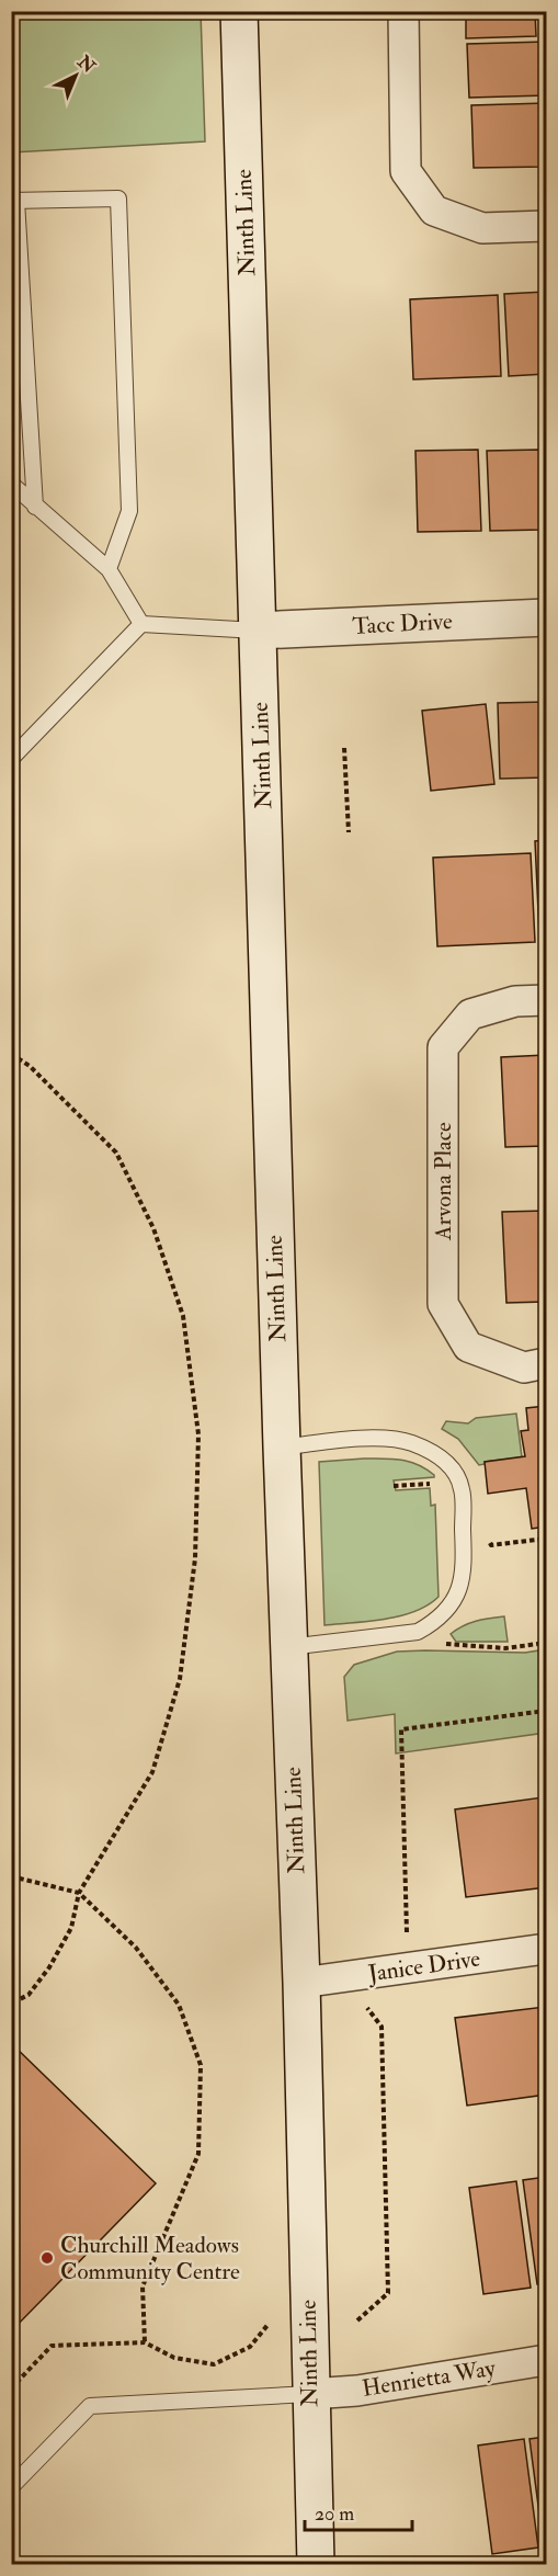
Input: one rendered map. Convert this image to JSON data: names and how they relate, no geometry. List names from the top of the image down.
{
  "streets": {
    "main road": ["Ninth Line", "Tacc Drive"],
    "street": ["Arvona Place", "Janice Drive", "Henrietta Way"]
  },
  "crossings": [
    ["Ninth Line", "Tacc Drive"],
    ["Ninth Line", "Janice Drive"],
    ["Ninth Line", "Henrietta Way"]
  ],
  "places": ["Churchill Meadows Community Centre"],
  "scale_bar": "20 m",
  "north": "top right"
}
